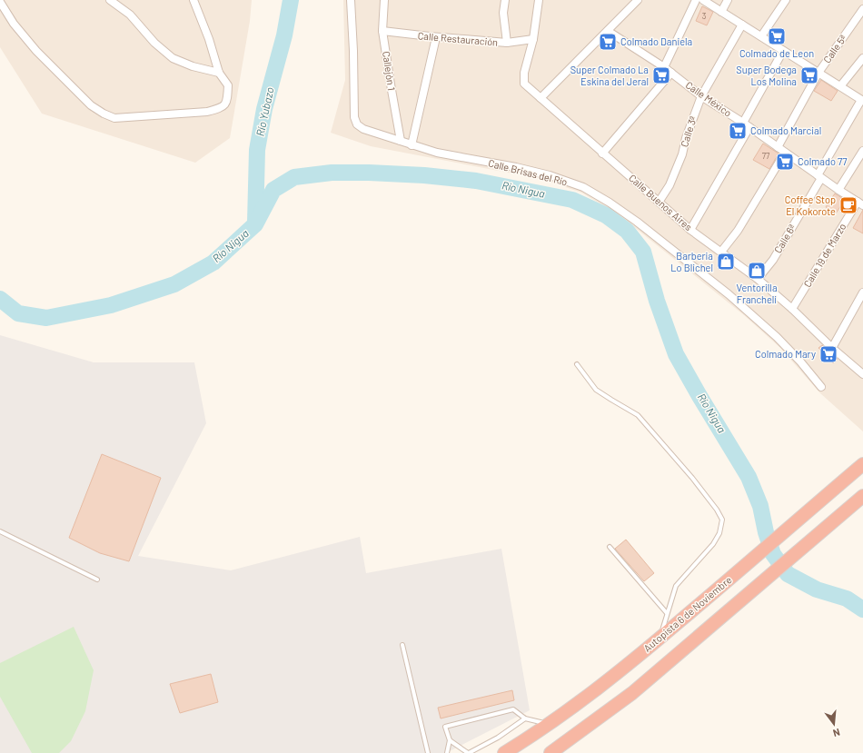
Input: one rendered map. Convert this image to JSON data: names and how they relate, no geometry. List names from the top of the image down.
{
  "streets": {
    "highway": ["Autopista 6 de Noviembre"],
    "street": [
      "Calle Restauración",
      "Calle 5ª",
      "Callejón 1",
      "Calle México",
      "Calle 3ª",
      "Calle Brisas del Río",
      "Calle Buenos Aires",
      "Calle 6ª",
      "Calle 19 de Marzo"
    ]
  },
  "crossings": [
    ["Calle Restauración", "Callejón 1"],
    ["Calle Restauración", "Calle Buenos Aires"],
    ["Calle 5ª", "Calle México"],
    ["Callejón 1", "Calle Brisas del Río"],
    ["Calle México", "Calle 3ª"],
    ["Calle México", "Calle 6ª"],
    ["Calle México", "Calle 19 de Marzo"],
    ["Calle 3ª", "Calle Buenos Aires"],
    ["Calle Buenos Aires", "Calle 6ª"],
    ["Calle Buenos Aires", "Calle 19 de Marzo"]
  ],
  "water": ["Río Yubazo", "Río Nigua"],
  "places": {
    "supermarket": [
      "Colmado de Leon",
      "Colmado Daniela",
      "Super Colmado La Eskina del Jeral",
      "Super Bodega Los Molina",
      "Colmado Marcial",
      "Colmado 77",
      "Colmado Mary"
    ],
    "cafe": ["Coffee Stop El Kokorote"],
    "shop": ["Barberia Lo Blichel", "Ventorilla Francheli"]
  },
  "house_numbers": ["3", "77"],
  "north": "bottom"
}
